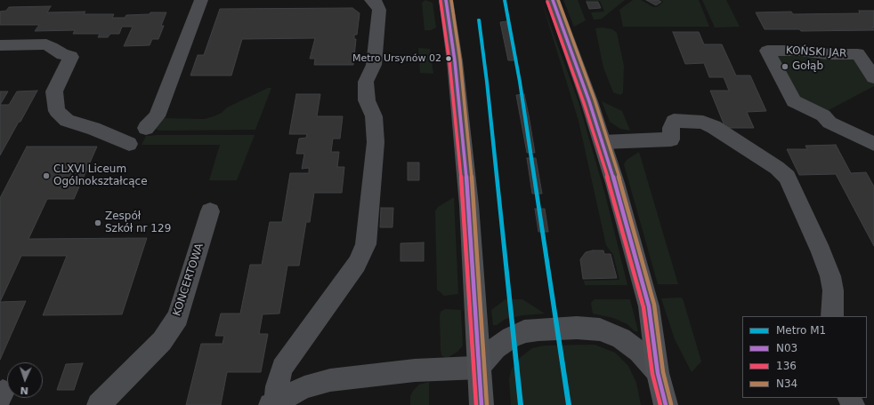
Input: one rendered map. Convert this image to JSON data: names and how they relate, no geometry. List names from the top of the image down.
{
  "streets": {
    "street": ["KOŃSKI JAR", "KONCERTOWA"]
  },
  "places": [
    "Metro Ursynów 02",
    "Gołąb",
    "CLXVI Liceum Ogólnokształcące",
    "Zespół Szkół nr 129"
  ],
  "lines": [
    "metro line M1",
    "transit line N03",
    "transit line N34",
    "transit line 136"
  ],
  "legend": [
    "Metro M1",
    "N03",
    "136",
    "N34"
  ],
  "north": "bottom"
}
